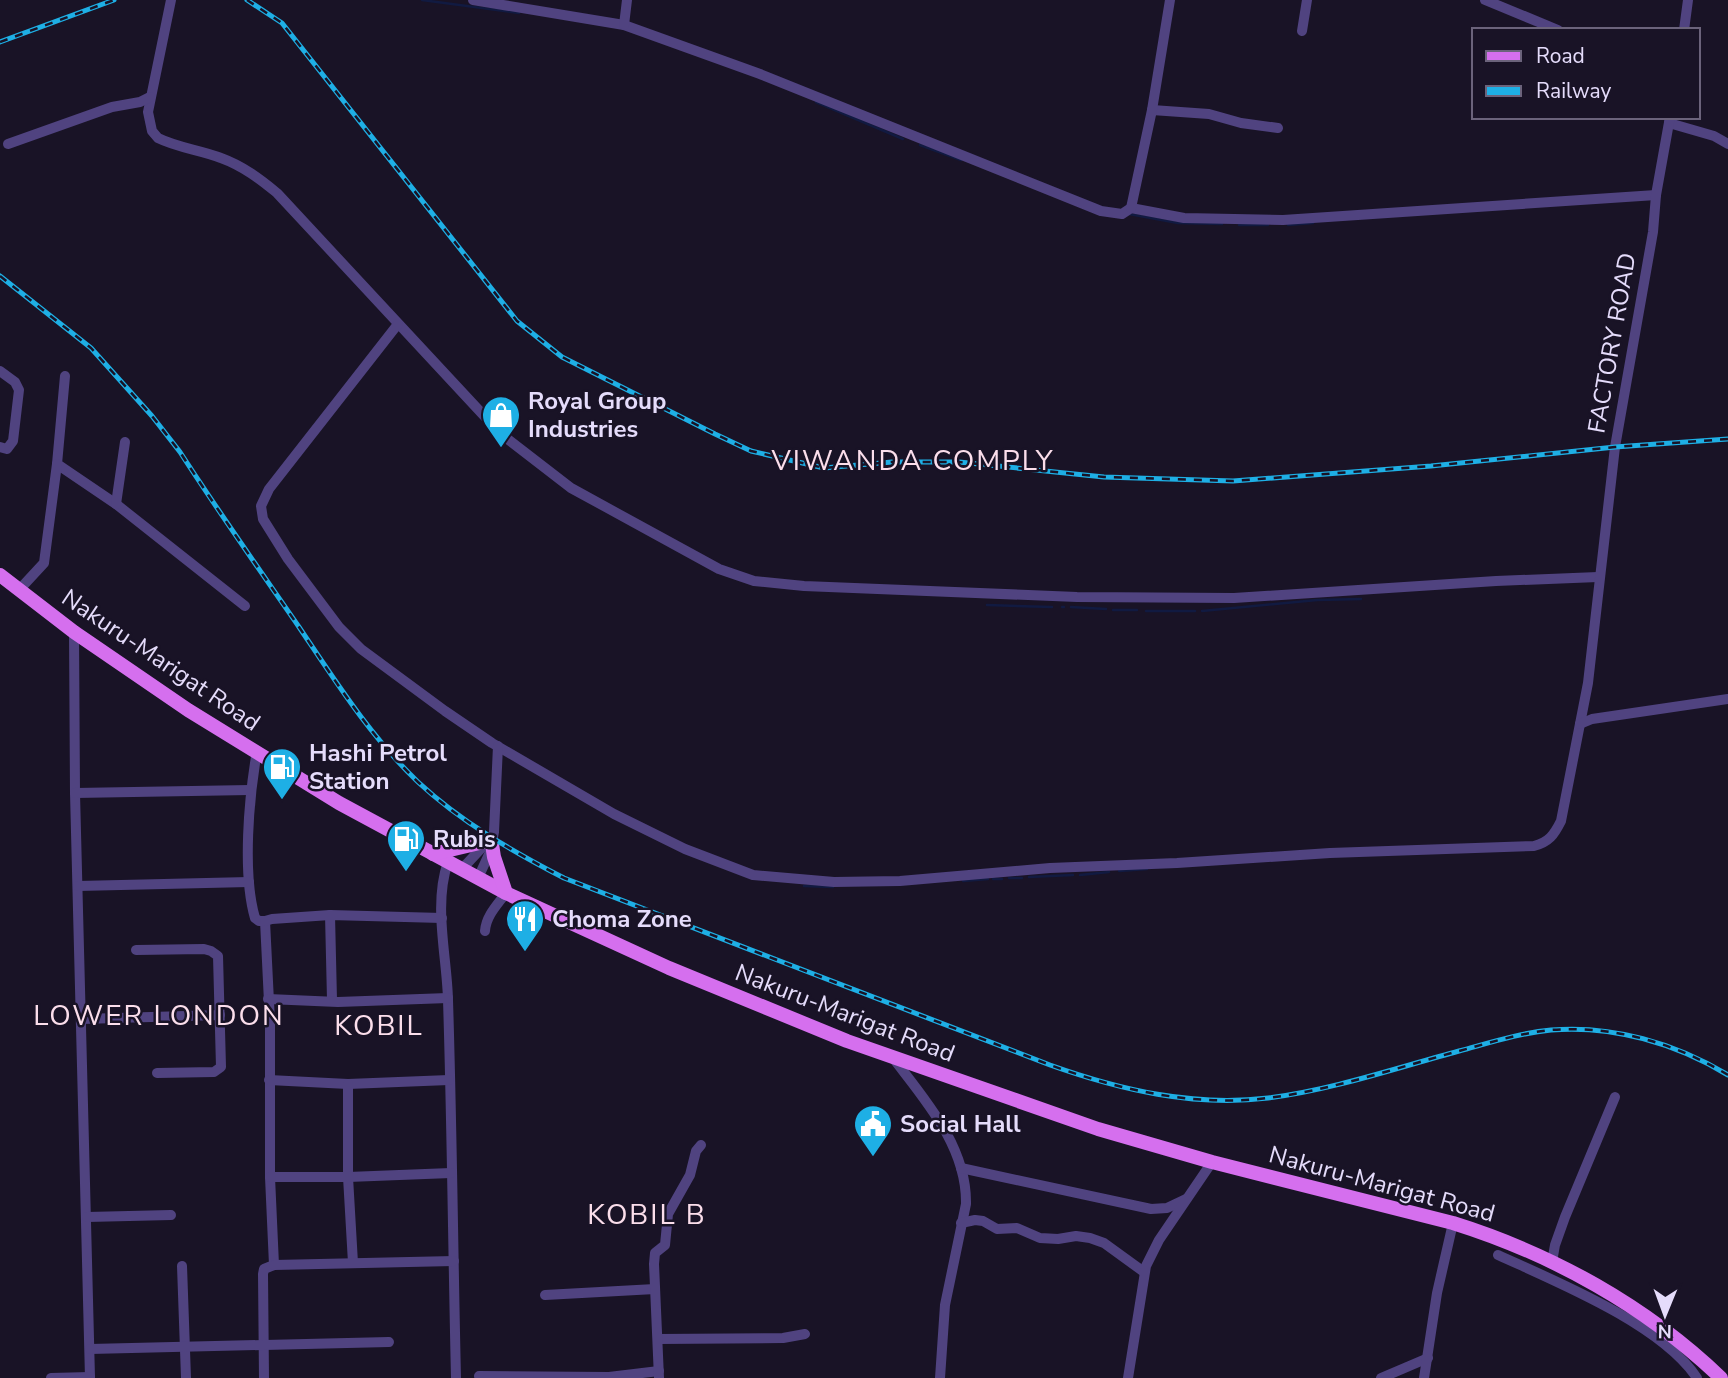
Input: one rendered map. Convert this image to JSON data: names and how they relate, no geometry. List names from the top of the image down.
{
  "streets": {
    "main road": ["Nakuru-Marigat Road"],
    "street": ["FACTORY ROAD"]
  },
  "districts": [
    "VIWANDA COMPLY",
    "LOWER LONDON",
    "KOBIL",
    "KOBIL B"
  ],
  "places": {
    "shop": ["Royal Group Industries"],
    "fuel station": ["Hashi Petrol Station", "Rubis"],
    "restaurant": ["Choma Zone"],
    "public building": ["Social Hall"]
  },
  "legend": ["Road", "Railway"],
  "north": "bottom"
}
